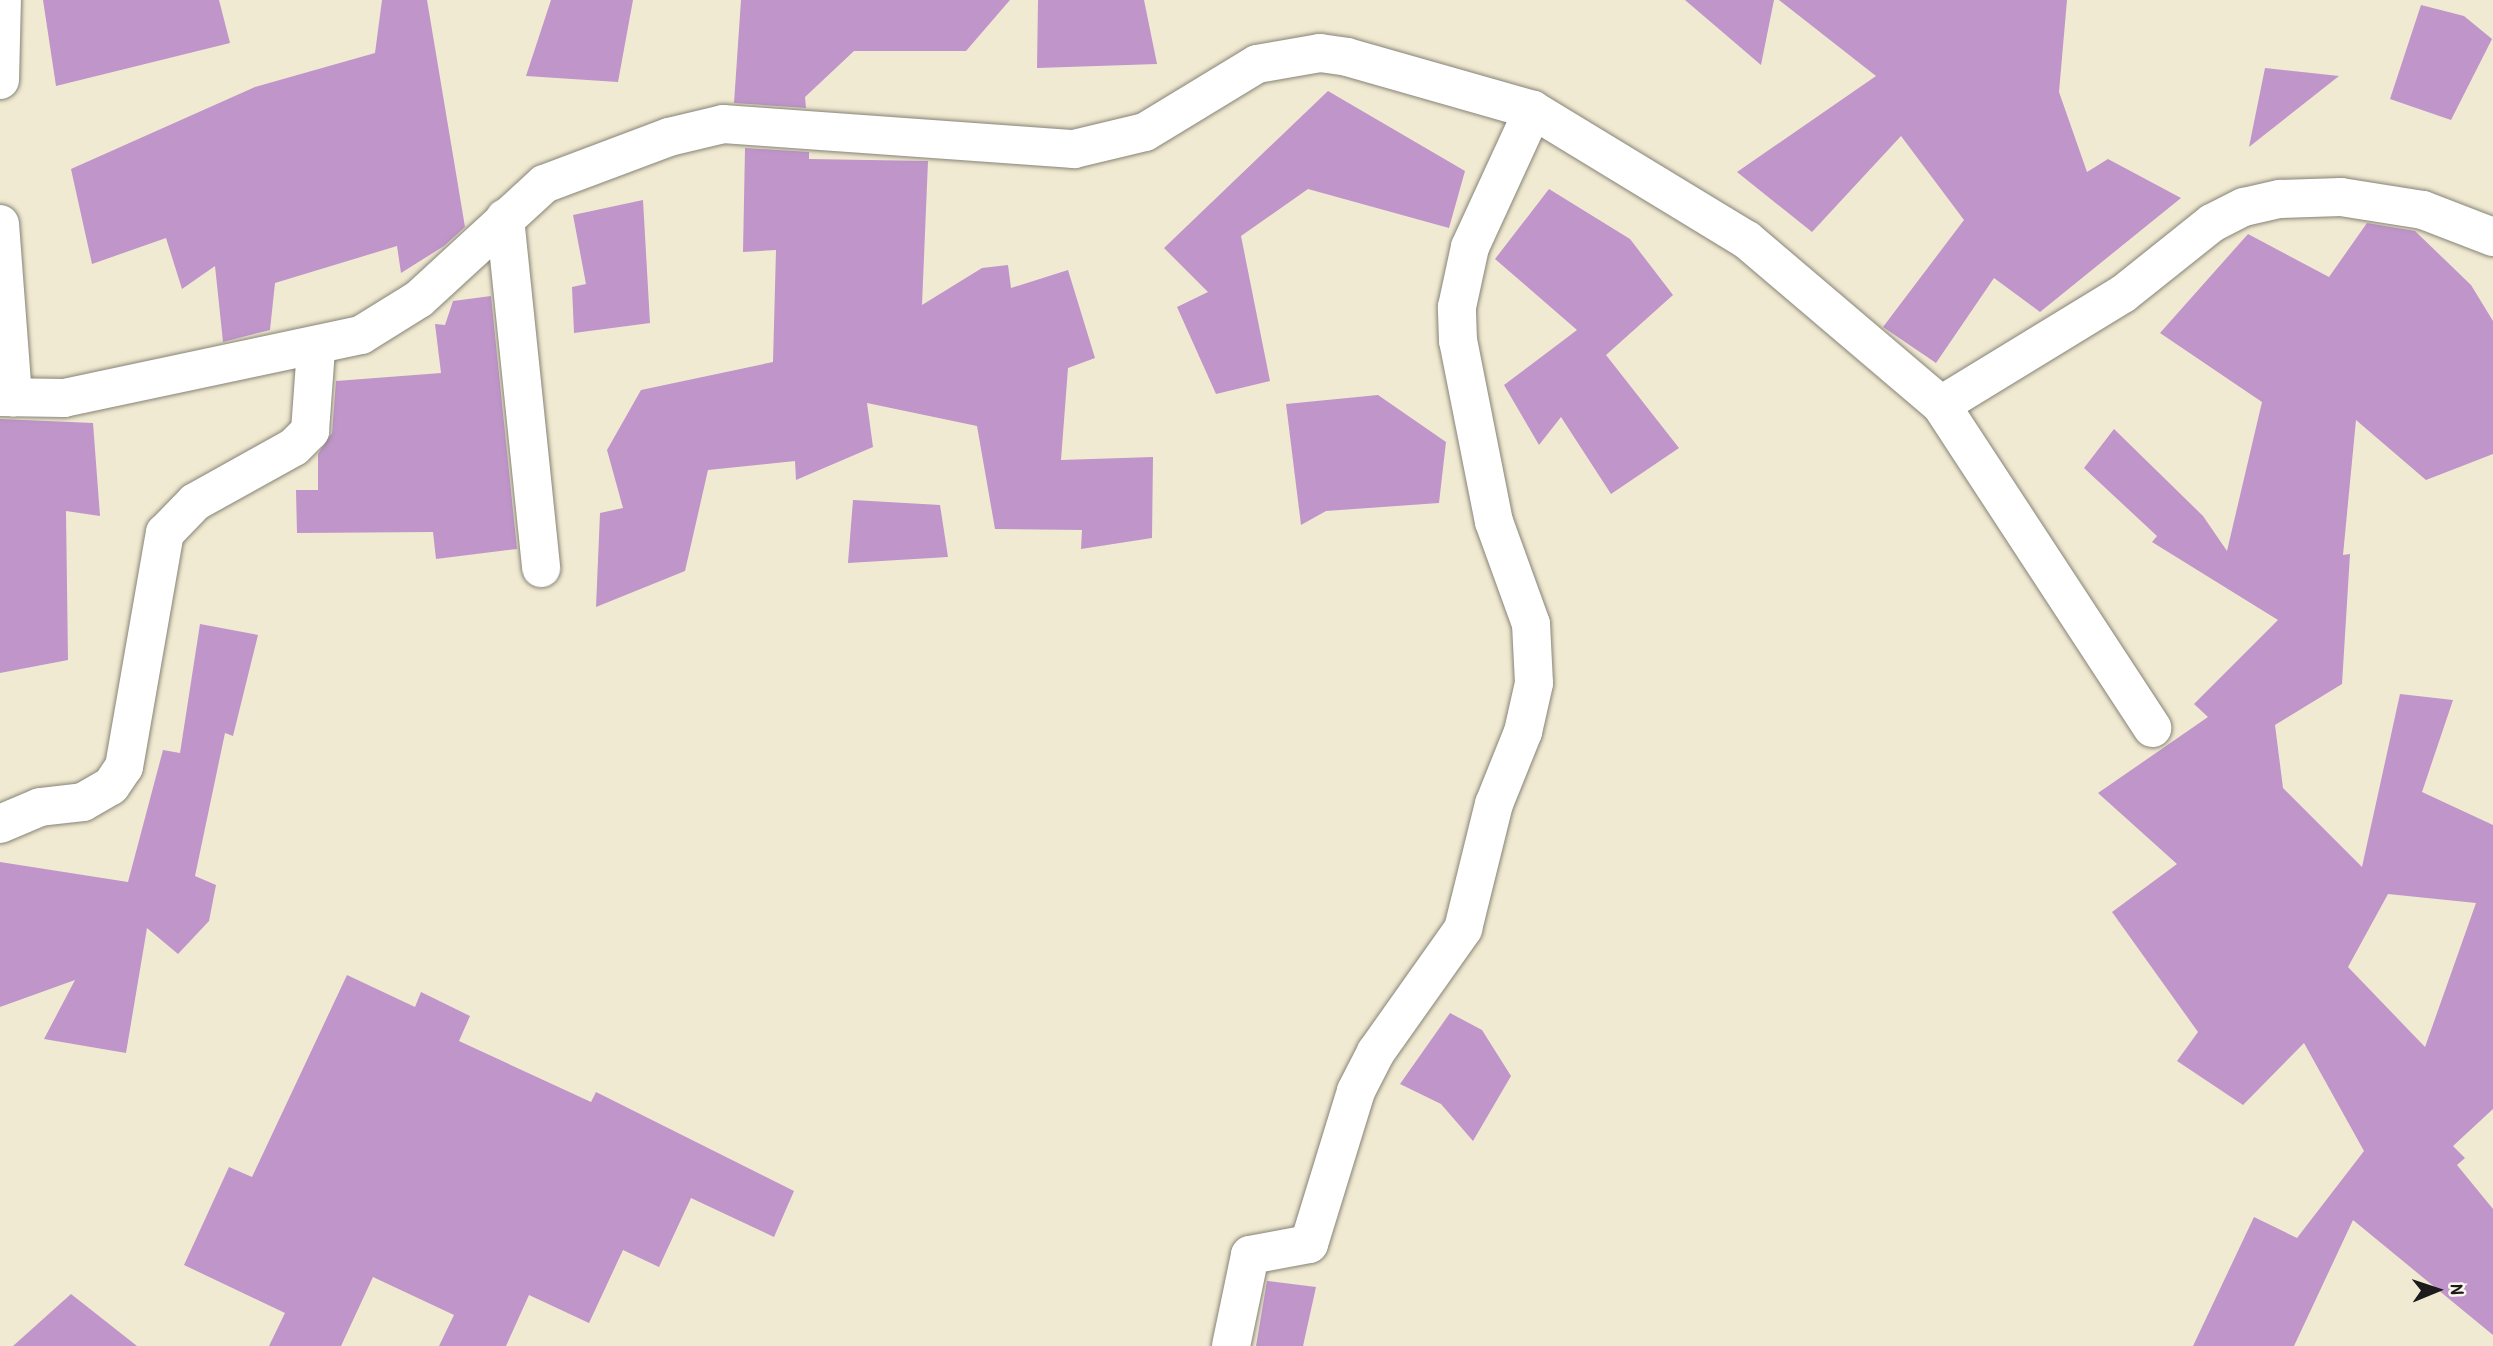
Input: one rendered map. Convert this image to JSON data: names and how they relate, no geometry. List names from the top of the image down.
{
  "north": "right"
}
